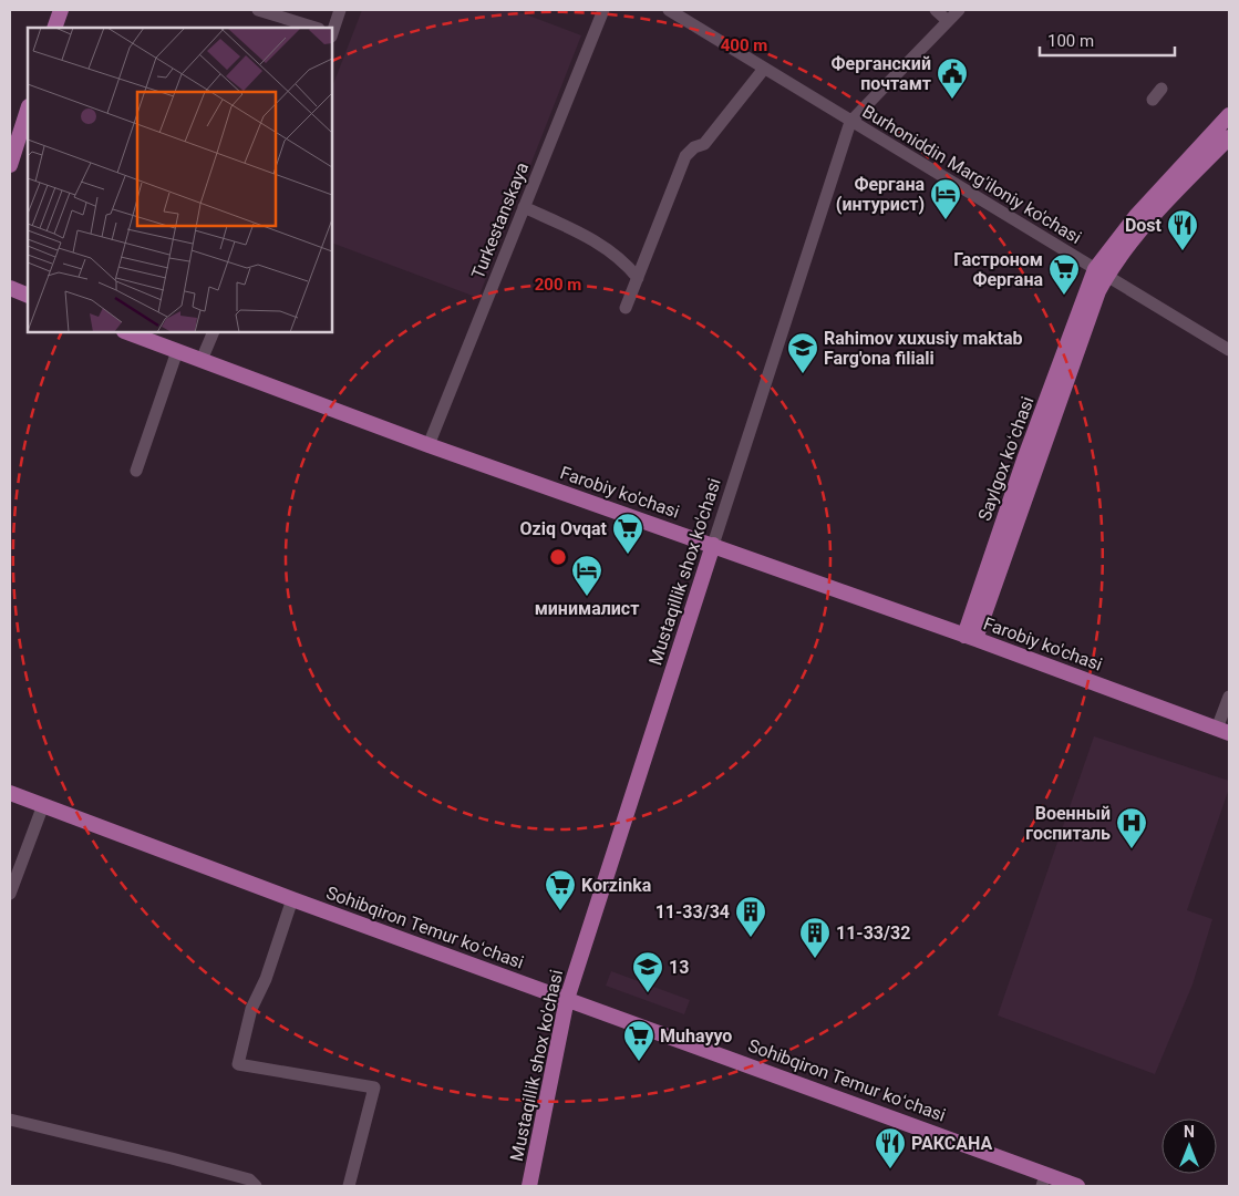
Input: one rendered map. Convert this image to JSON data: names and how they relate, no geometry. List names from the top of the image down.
{
  "streets": {
    "main road": [
      "Saylgox koʻchasi",
      "Farobiy ko'chasi",
      "Mustaqillik shox ko'chasi",
      "Sohibqiron Temur koʻchasi"
    ],
    "street": ["Burhoniddin Marg'iloniy ko'chasi", "Turkestanskaya"]
  },
  "crossings": [
    ["Burhoniddin Marg'iloniy ko'chasi", "Saylgox koʻchasi"],
    ["Burhoniddin Marg'iloniy ko'chasi", "Mustaqillik shox ko'chasi"],
    ["Turkestanskaya", "Farobiy ko'chasi"],
    ["Saylgox koʻchasi", "Farobiy ko'chasi"],
    ["Farobiy ko'chasi", "Mustaqillik shox ko'chasi"],
    ["Mustaqillik shox ko'chasi", "Sohibqiron Temur koʻchasi"]
  ],
  "places": {
    "public building": ["Ферганский почтамт"],
    "hotel": ["Фергана (интурист)", "минималист"],
    "restaurant": ["Dost", "РАКСАНА"],
    "supermarket": [
      "Гастроном Фергана",
      "Oziq Ovqat",
      "Korzinka",
      "Muhayyo"
    ],
    "school or university": ["Rahimov xuxusiy maktab Farg'ona filiali", "13"],
    "hospital": ["Военный госпиталь"],
    "building": ["11-33/34", "11-33/32"]
  },
  "scale_bar": "100 m",
  "north": "top",
  "rings": ["400 m", "200 m"]
}
